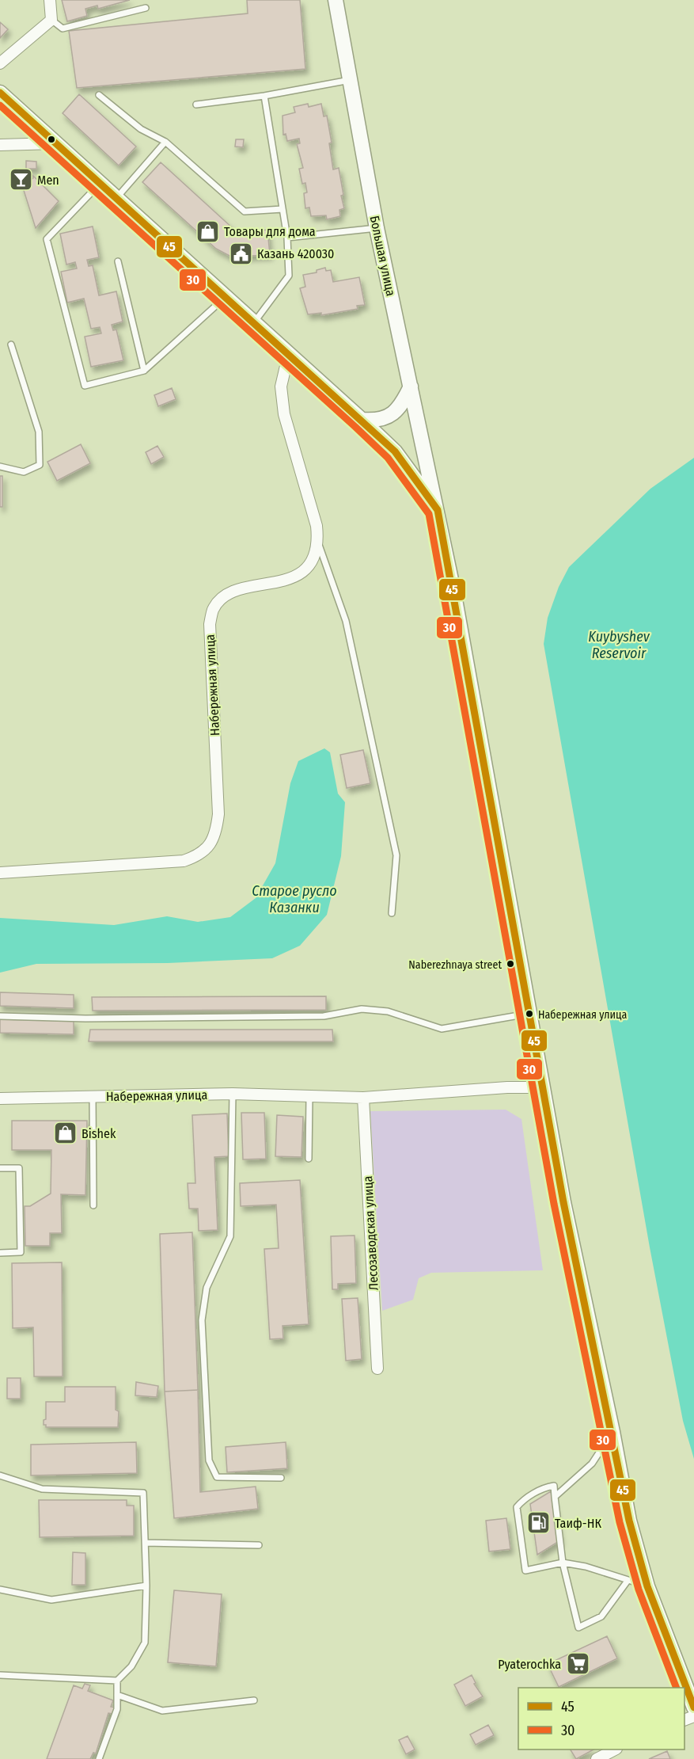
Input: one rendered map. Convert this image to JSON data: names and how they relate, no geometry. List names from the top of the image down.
{
  "streets": {
    "main road": ["Большая улица"],
    "street": ["Набережная улица", "Лесозаводская улица"]
  },
  "crossings": [
    ["Большая улица", "Набережная улица"],
    ["Набережная улица", "Лесозаводская улица"]
  ],
  "water": ["Kuybyshev Reservoir", "Старое русло Казанки"],
  "places": {
    "bar": ["Men"],
    "shop": ["Товары для дома", "Bishek"],
    "public building": ["Казань 420030"],
    "other": ["Naberezhnaya street", "Набережная улица"],
    "fuel station": ["Таиф-НК"],
    "supermarket": ["Pyaterochka"]
  },
  "lines": ["transit line 45", "transit line 30"],
  "legend": ["45", "30"]
}
